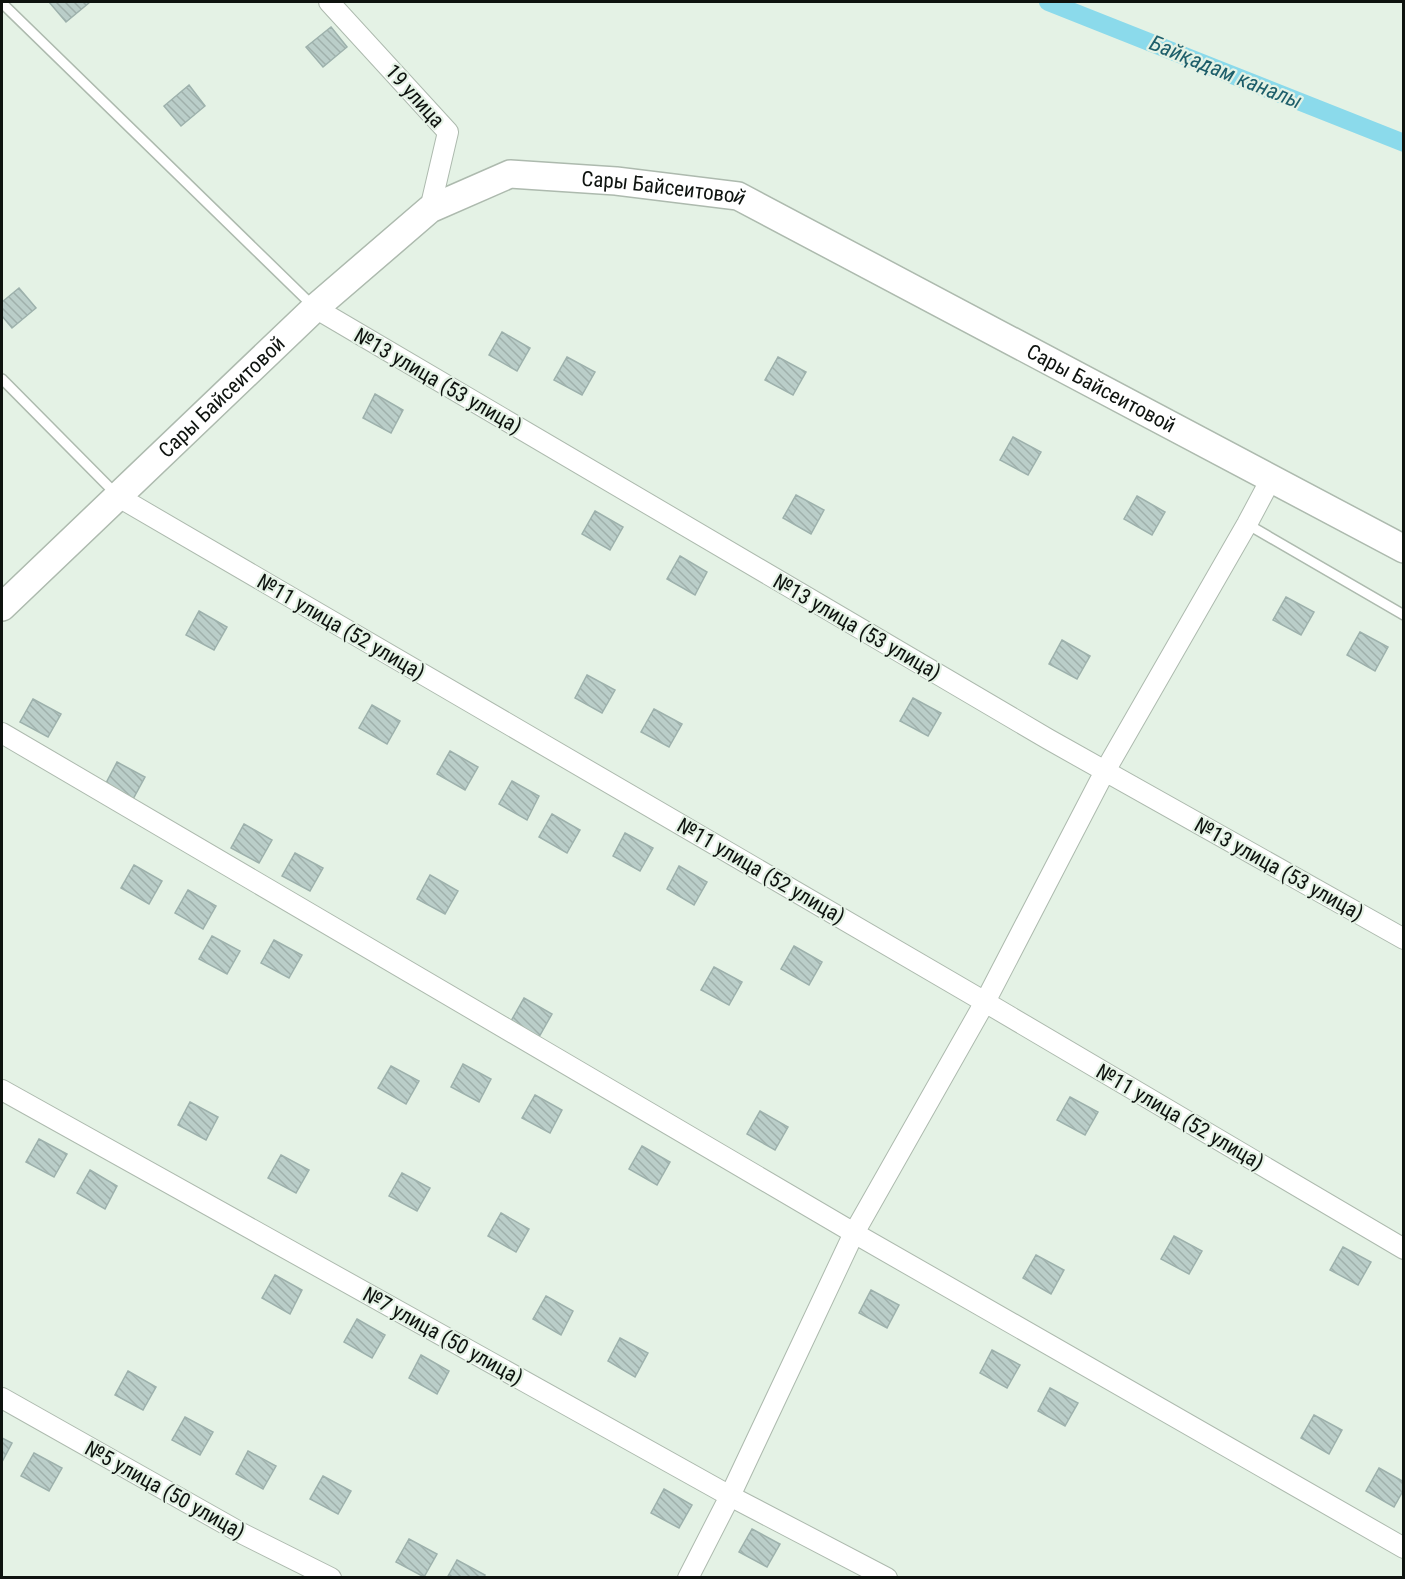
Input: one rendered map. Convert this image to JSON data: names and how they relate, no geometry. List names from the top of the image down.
{
  "streets": {
    "street": [
      "19 улица",
      "Сары Байсеитовой",
      "№13 улица (53 улица)",
      "№11 улица (52 улица)",
      "№7 улица (50 улица)",
      "№5 улица (50 улица)"
    ]
  },
  "crossings": [
    ["19 улица", "Сары Байсеитовой"],
    ["Сары Байсеитовой", "№13 улица (53 улица)"],
    ["Сары Байсеитовой", "№11 улица (52 улица)"]
  ],
  "water": ["Байқадам каналы"]
}
